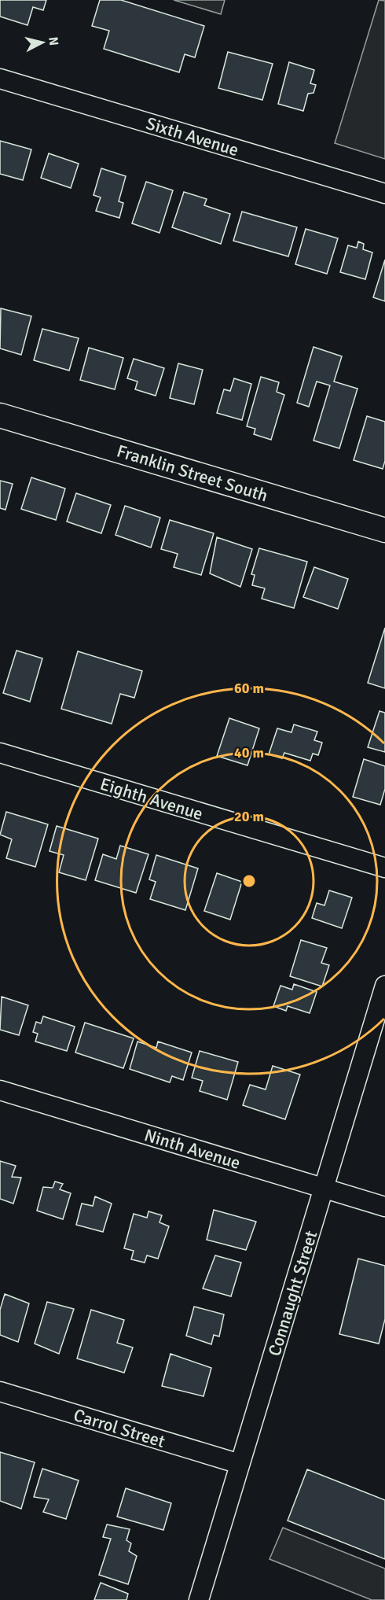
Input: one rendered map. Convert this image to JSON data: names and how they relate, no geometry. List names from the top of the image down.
{
  "streets": {
    "street": [
      "Sixth Avenue",
      "Franklin Street South",
      "Eighth Avenue",
      "Ninth Avenue",
      "Connaught Street",
      "Carrol Street"
    ]
  },
  "crossings": [
    ["Ninth Avenue", "Connaught Street"],
    ["Connaught Street", "Carrol Street"]
  ],
  "north": "right",
  "rings": ["60 m", "40 m", "20 m"]
}
